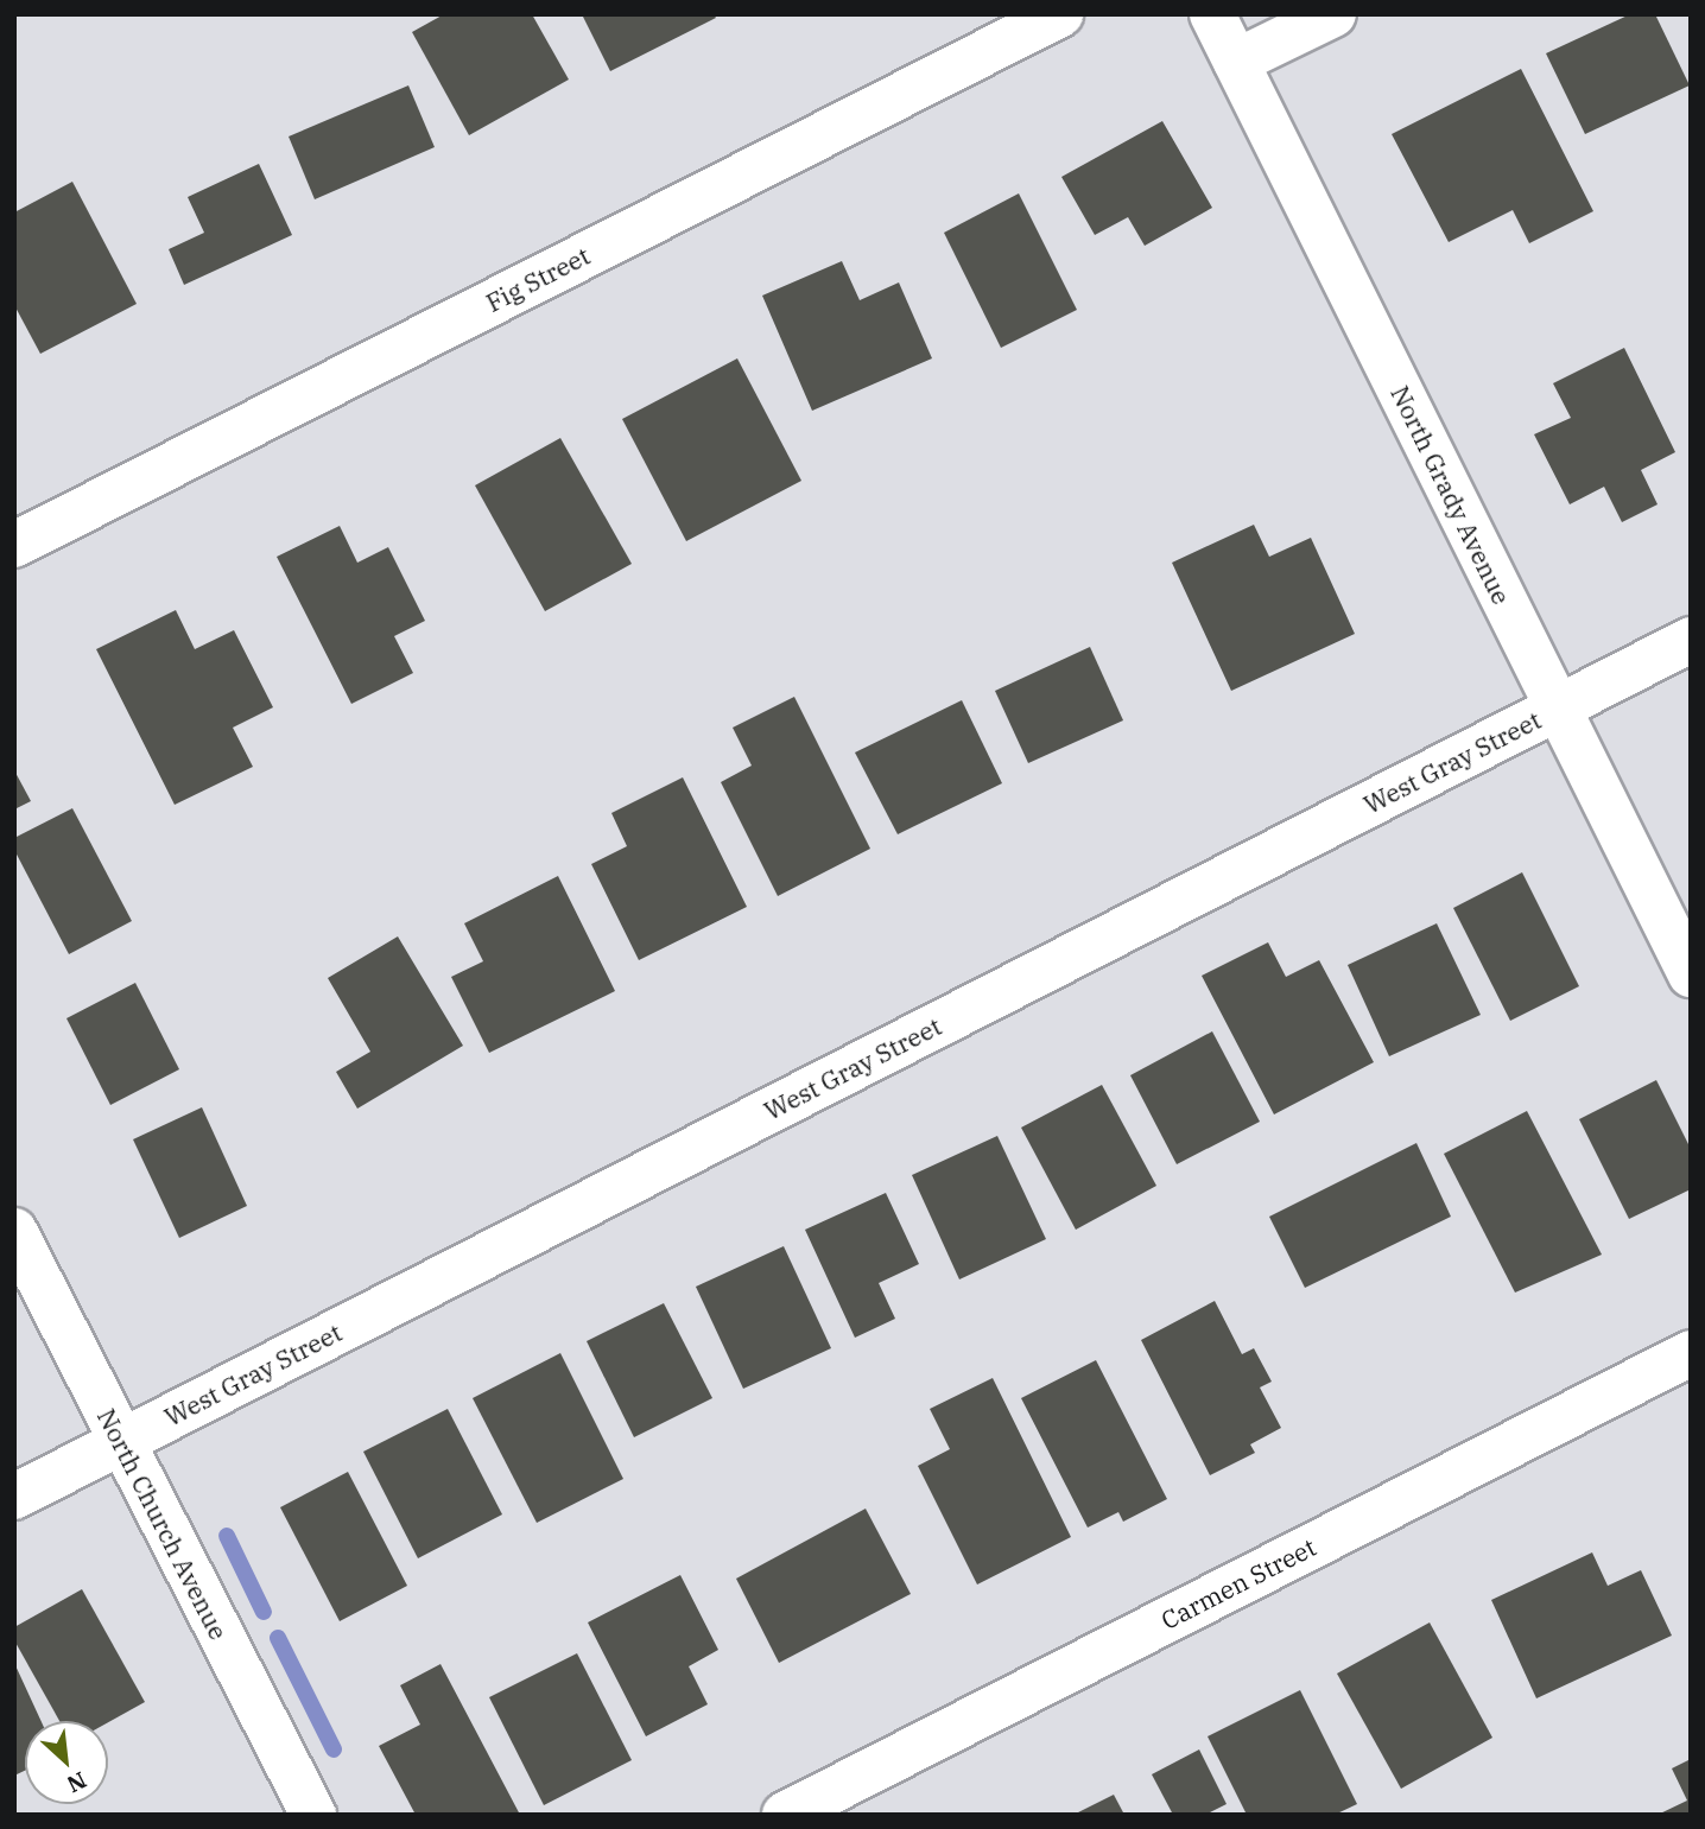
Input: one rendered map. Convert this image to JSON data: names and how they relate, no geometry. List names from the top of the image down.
{
  "streets": {
    "street": [
      "Fig Street",
      "North Grady Avenue",
      "West Gray Street",
      "North Church Avenue",
      "Carmen Street"
    ]
  },
  "crossings": [
    ["North Grady Avenue", "West Gray Street"],
    ["West Gray Street", "North Church Avenue"]
  ],
  "north": "bottom right"
}
